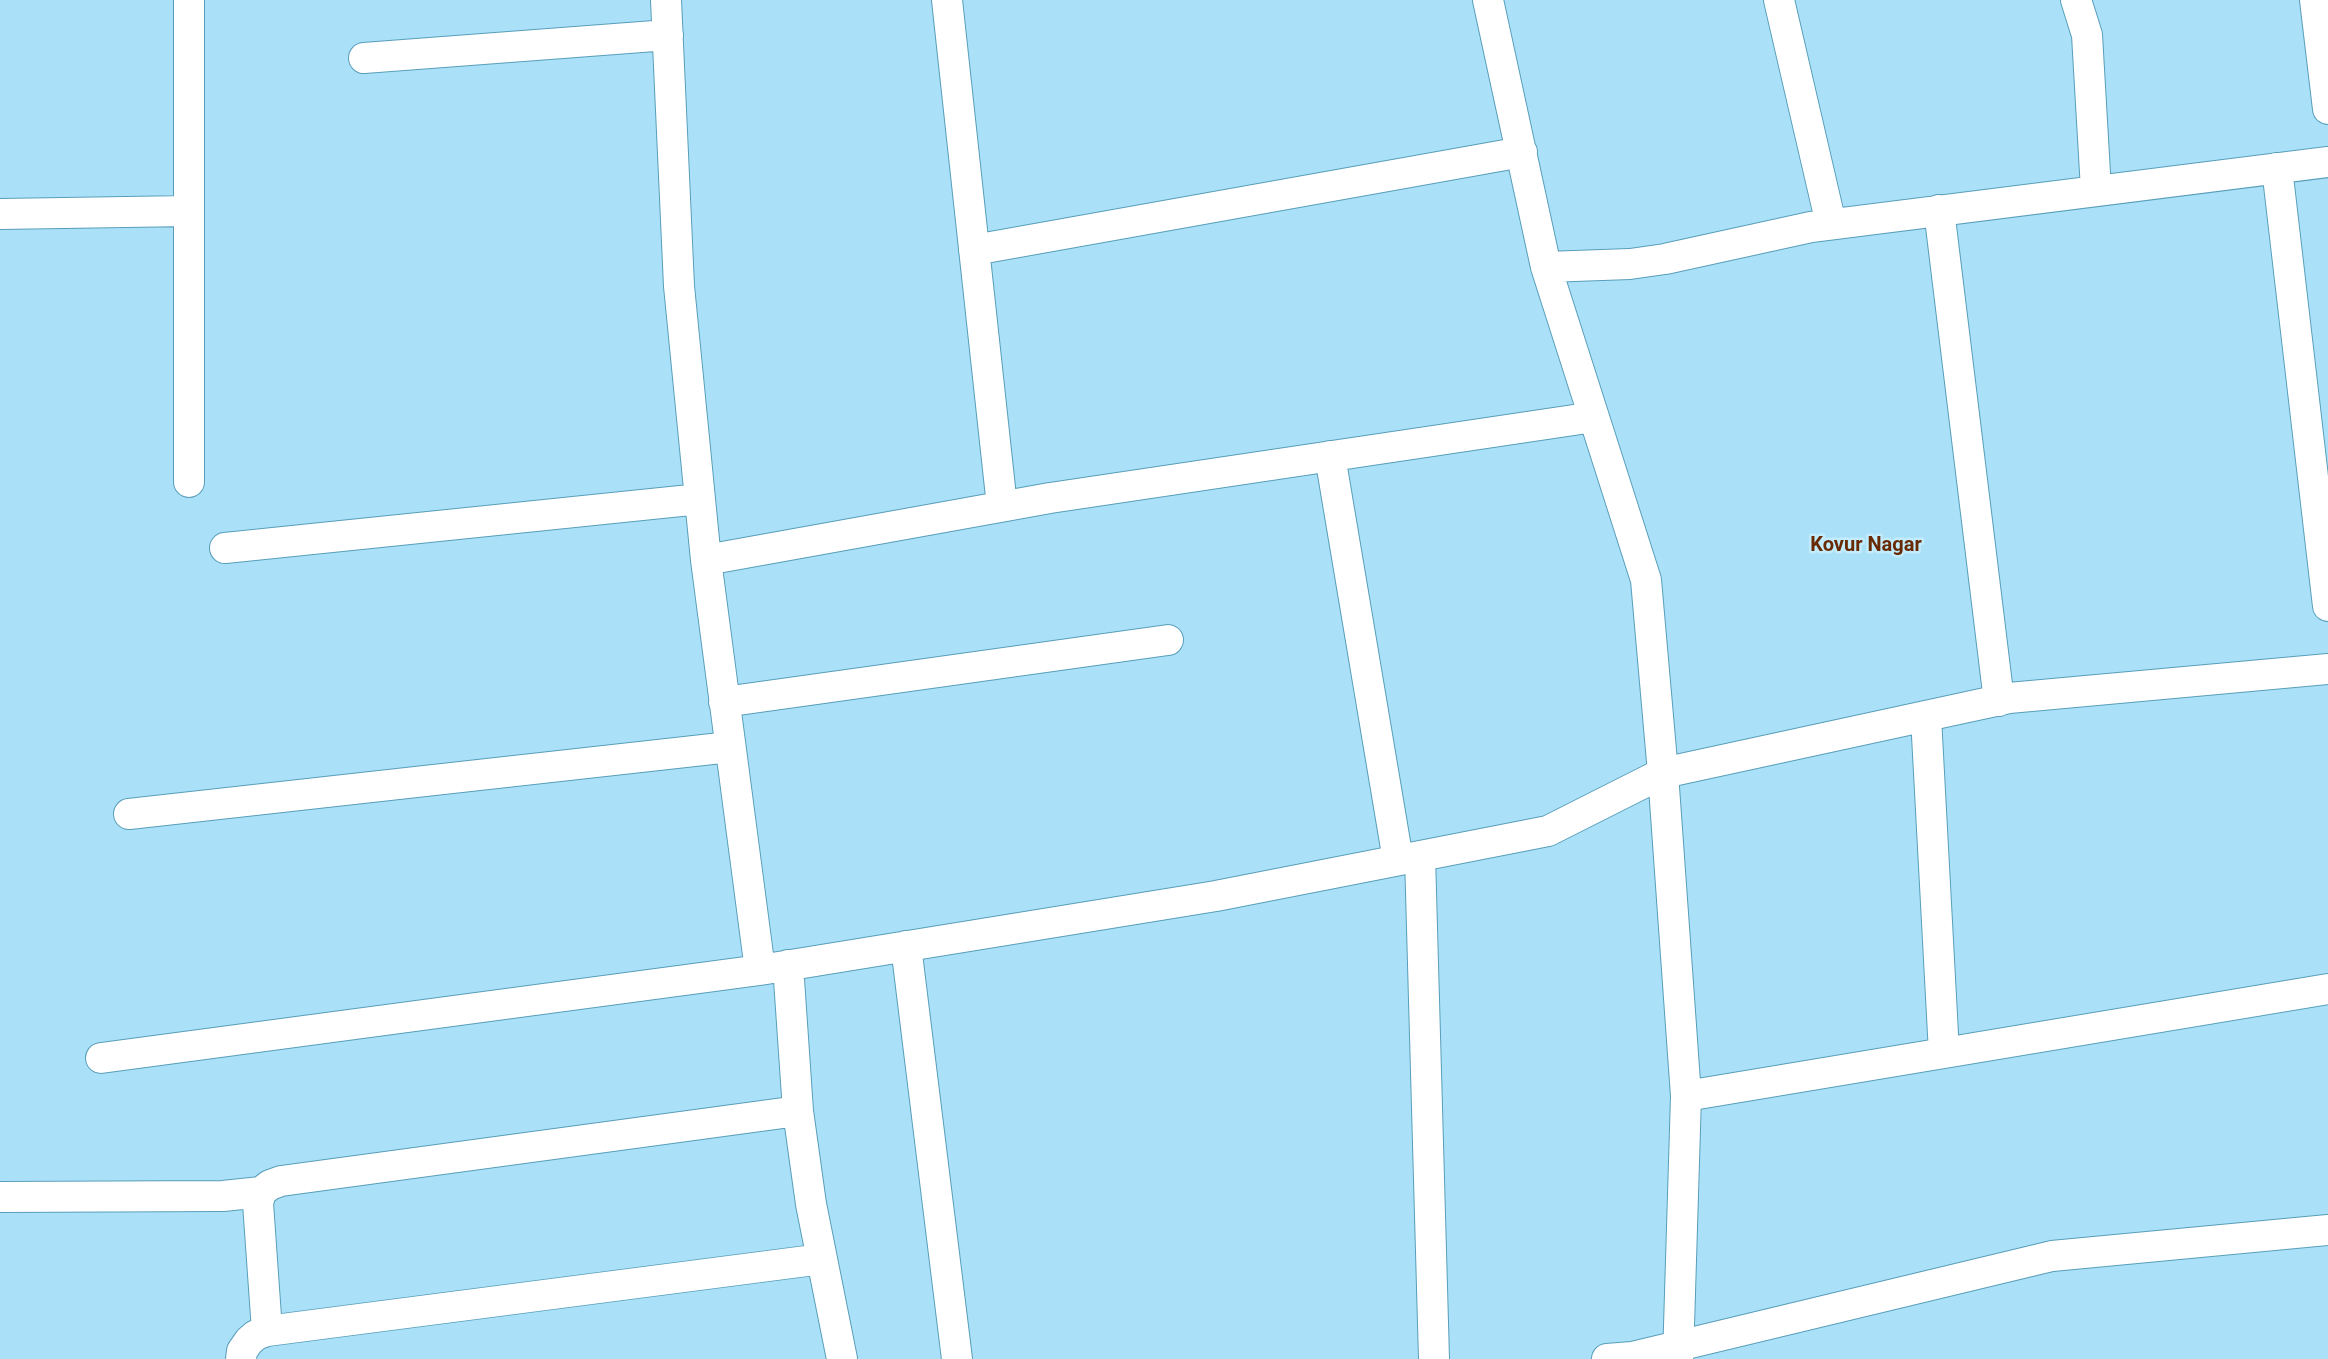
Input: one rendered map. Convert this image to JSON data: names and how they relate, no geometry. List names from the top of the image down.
{
  "districts": ["Kovur Nagar"]
}
